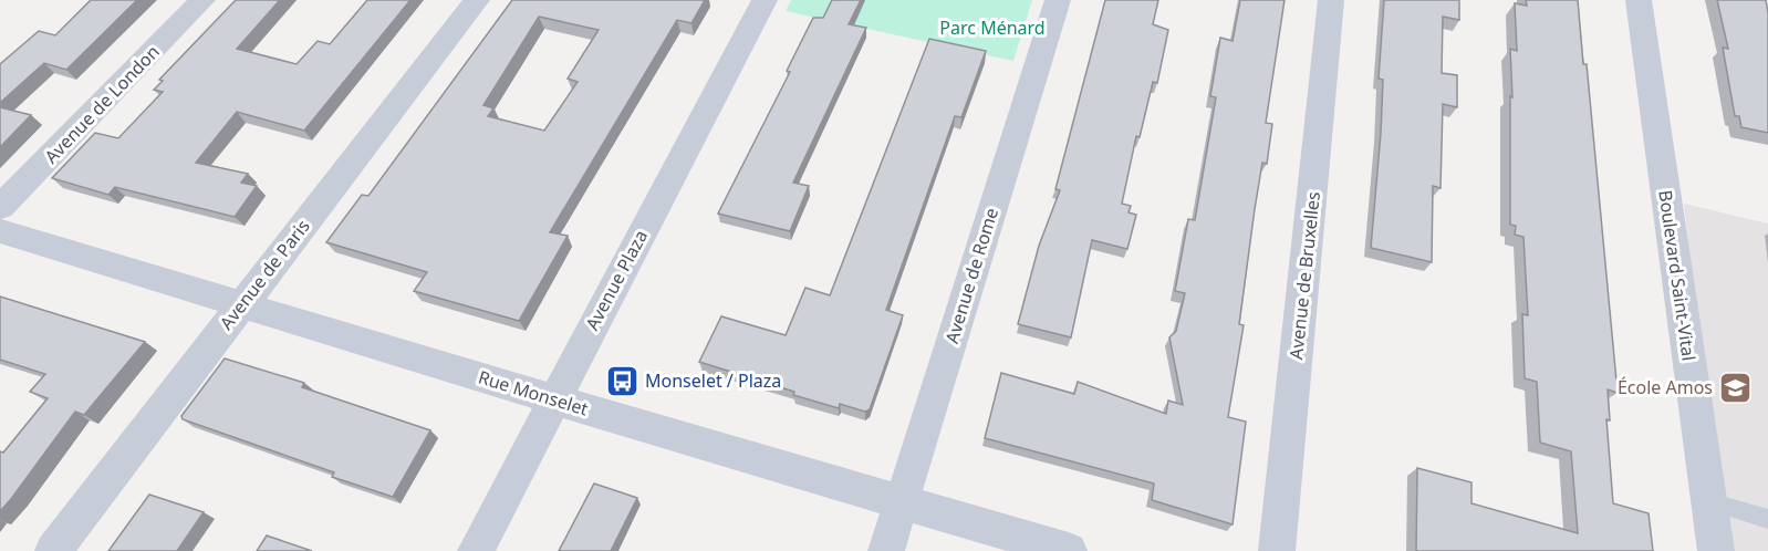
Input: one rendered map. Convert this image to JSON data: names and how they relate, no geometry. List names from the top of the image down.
{
  "streets": {
    "street": [
      "Avenue de London",
      "Avenue de Paris",
      "Avenue de Rome",
      "Avenue de Bruxelles",
      "Boulevard Saint-Vital",
      "Avenue Plaza",
      "Rue Monselet"
    ]
  },
  "crossings": [
    ["Avenue de Paris", "Rue Monselet"],
    ["Avenue de Rome", "Rue Monselet"],
    ["Avenue Plaza", "Rue Monselet"]
  ],
  "parks": ["Parc Ménard"],
  "places": {
    "bus stop": ["Monselet / Plaza"],
    "school or university": ["École Amos"]
  }
}
